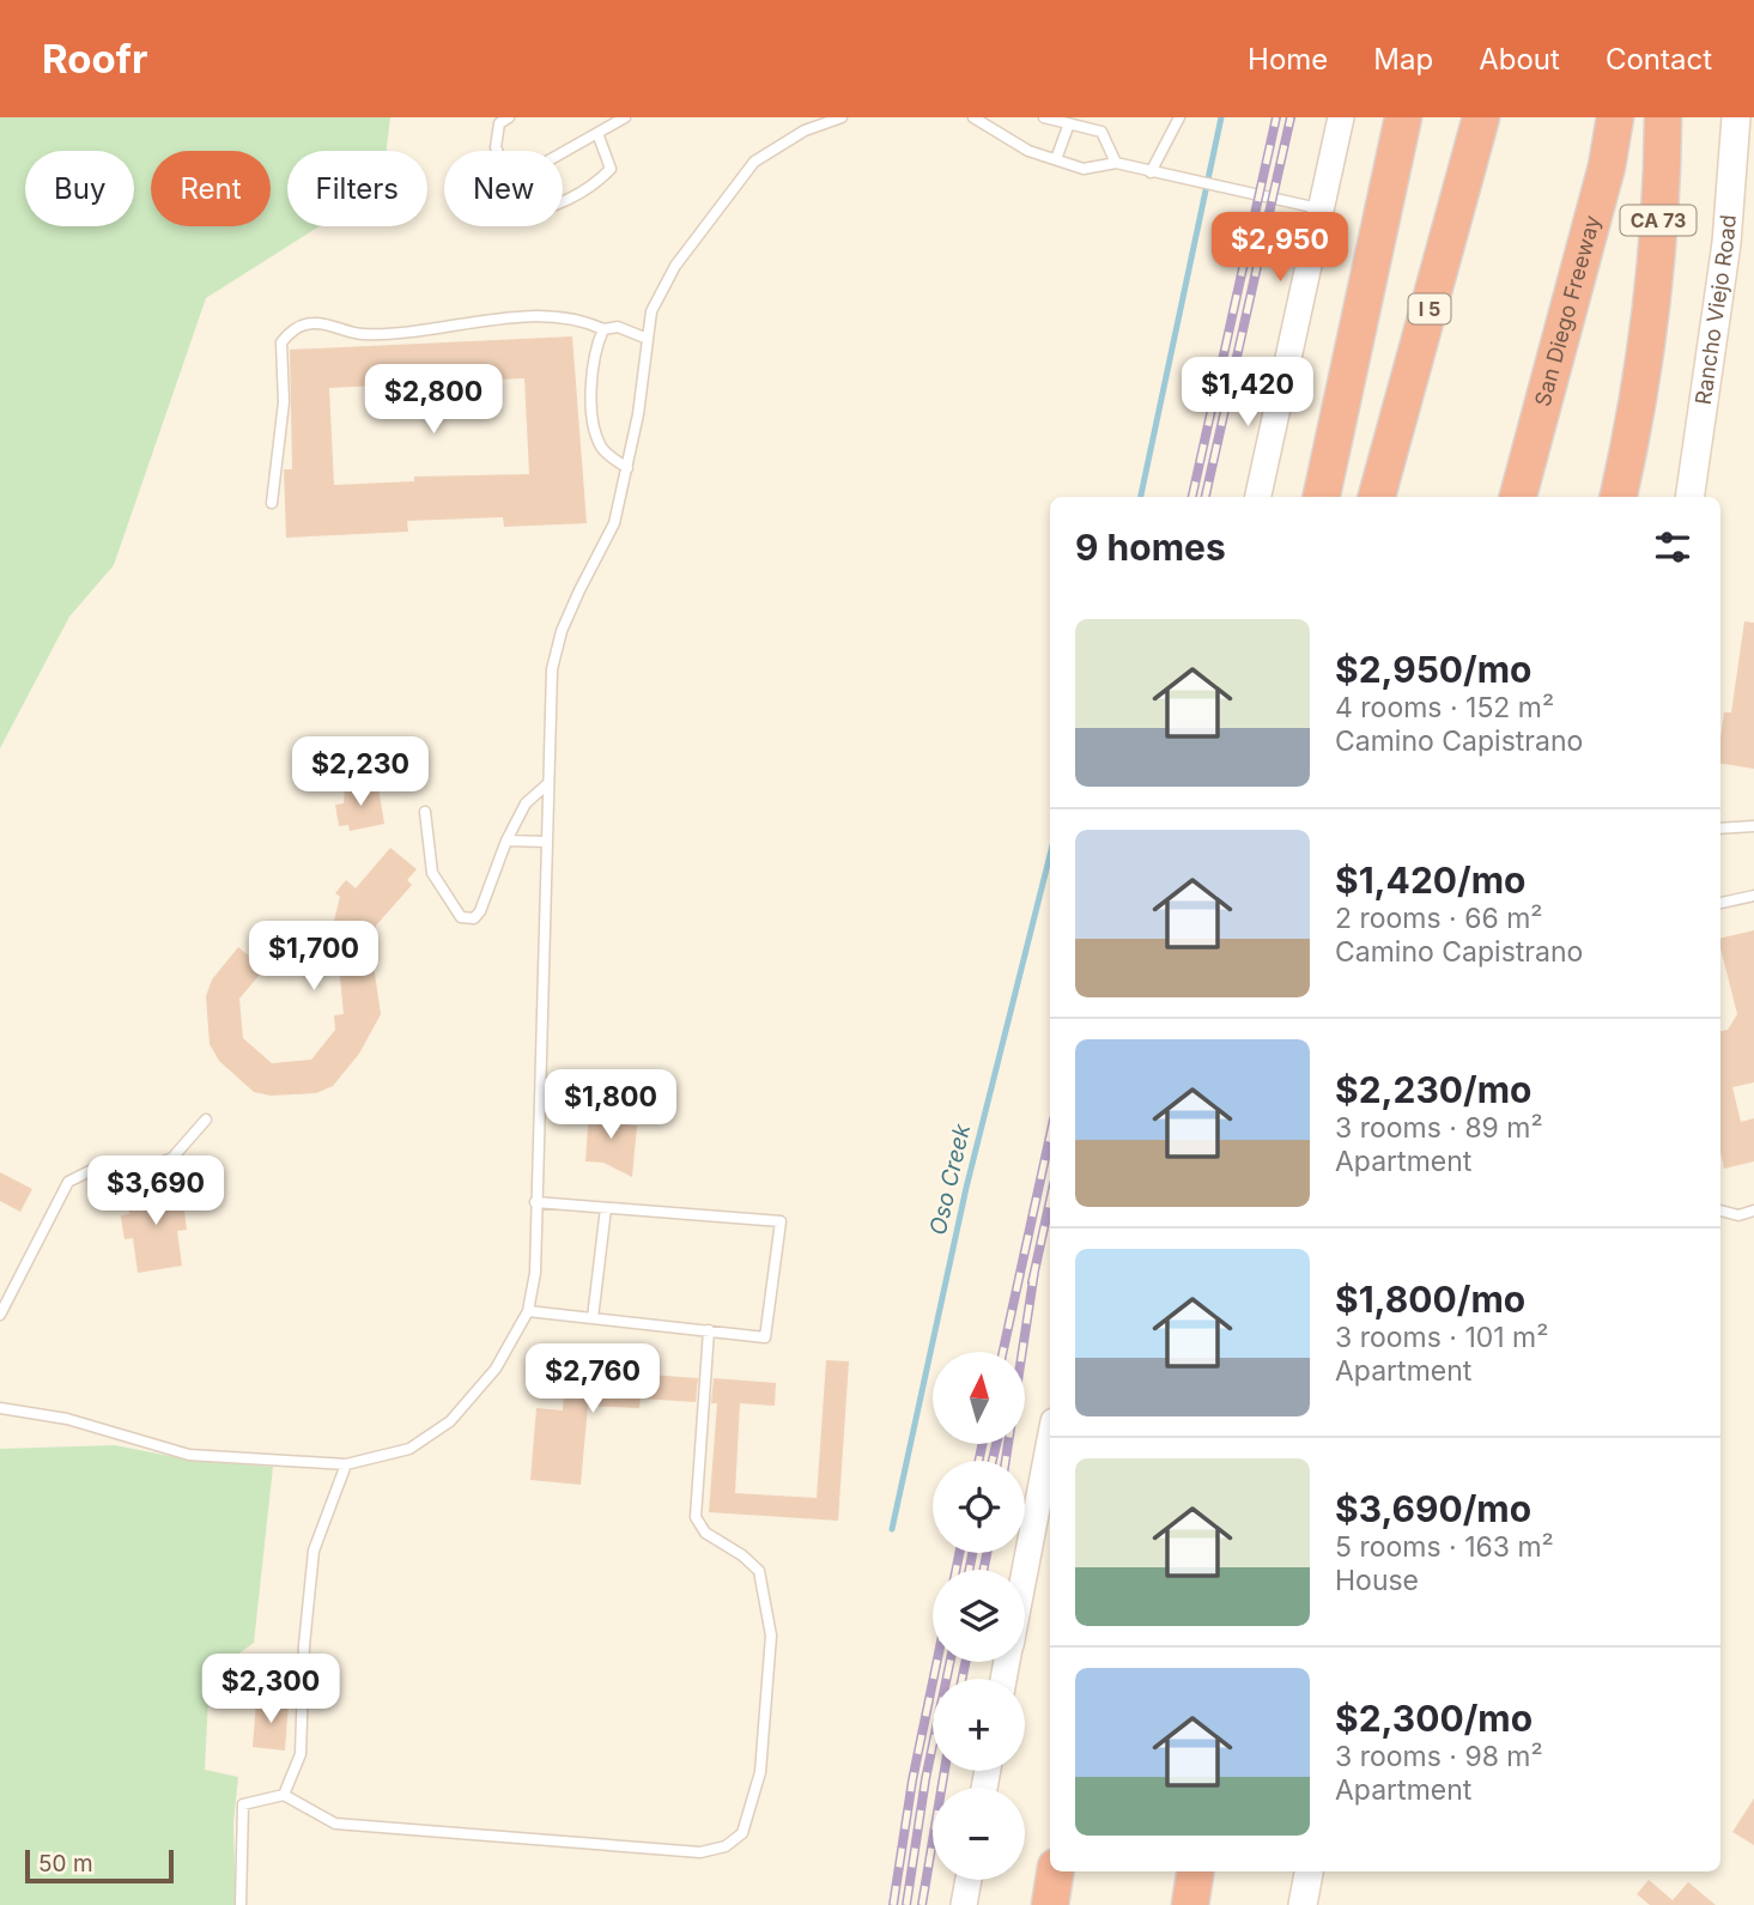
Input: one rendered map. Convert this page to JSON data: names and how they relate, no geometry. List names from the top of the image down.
{
  "streets": {
    "highway": ["CA 73", "I 5", "San Diego Freeway"],
    "main road": ["Rancho Viejo Road"]
  },
  "water": ["Oso Creek"],
  "scale_bar": "50 m",
  "north": "top",
  "page": {
    "header": "Roofr",
    "nav": [
      "Home",
      "Map",
      "About",
      "Contact"
    ],
    "chip": [
      "Buy",
      "Rent",
      "Filters",
      "New"
    ],
    "price": [
      "$2,950",
      "$1,420",
      "$2,800",
      "$2,230",
      "$1,700",
      "$1,800",
      "$3,690",
      "$2,760",
      "$2,300"
    ],
    "heading": "9 homes",
    "list": [
      {
        "name": "$2,950/mo",
        "note": "4 rooms · 152 m² · Camino Capistrano"
      },
      {
        "name": "$1,420/mo",
        "note": "2 rooms · 66 m² · Camino Capistrano"
      },
      {
        "name": "$2,230/mo",
        "note": "3 rooms · 89 m² · Apartment"
      },
      {
        "name": "$1,800/mo",
        "note": "3 rooms · 101 m² · Apartment"
      },
      {
        "name": "$3,690/mo",
        "note": "5 rooms · 163 m² · House"
      },
      {
        "name": "$2,300/mo",
        "note": "3 rooms · 98 m² · Apartment"
      }
    ],
    "map_buttons": ["+", "−"],
    "scale": "50 m"
  }
}
